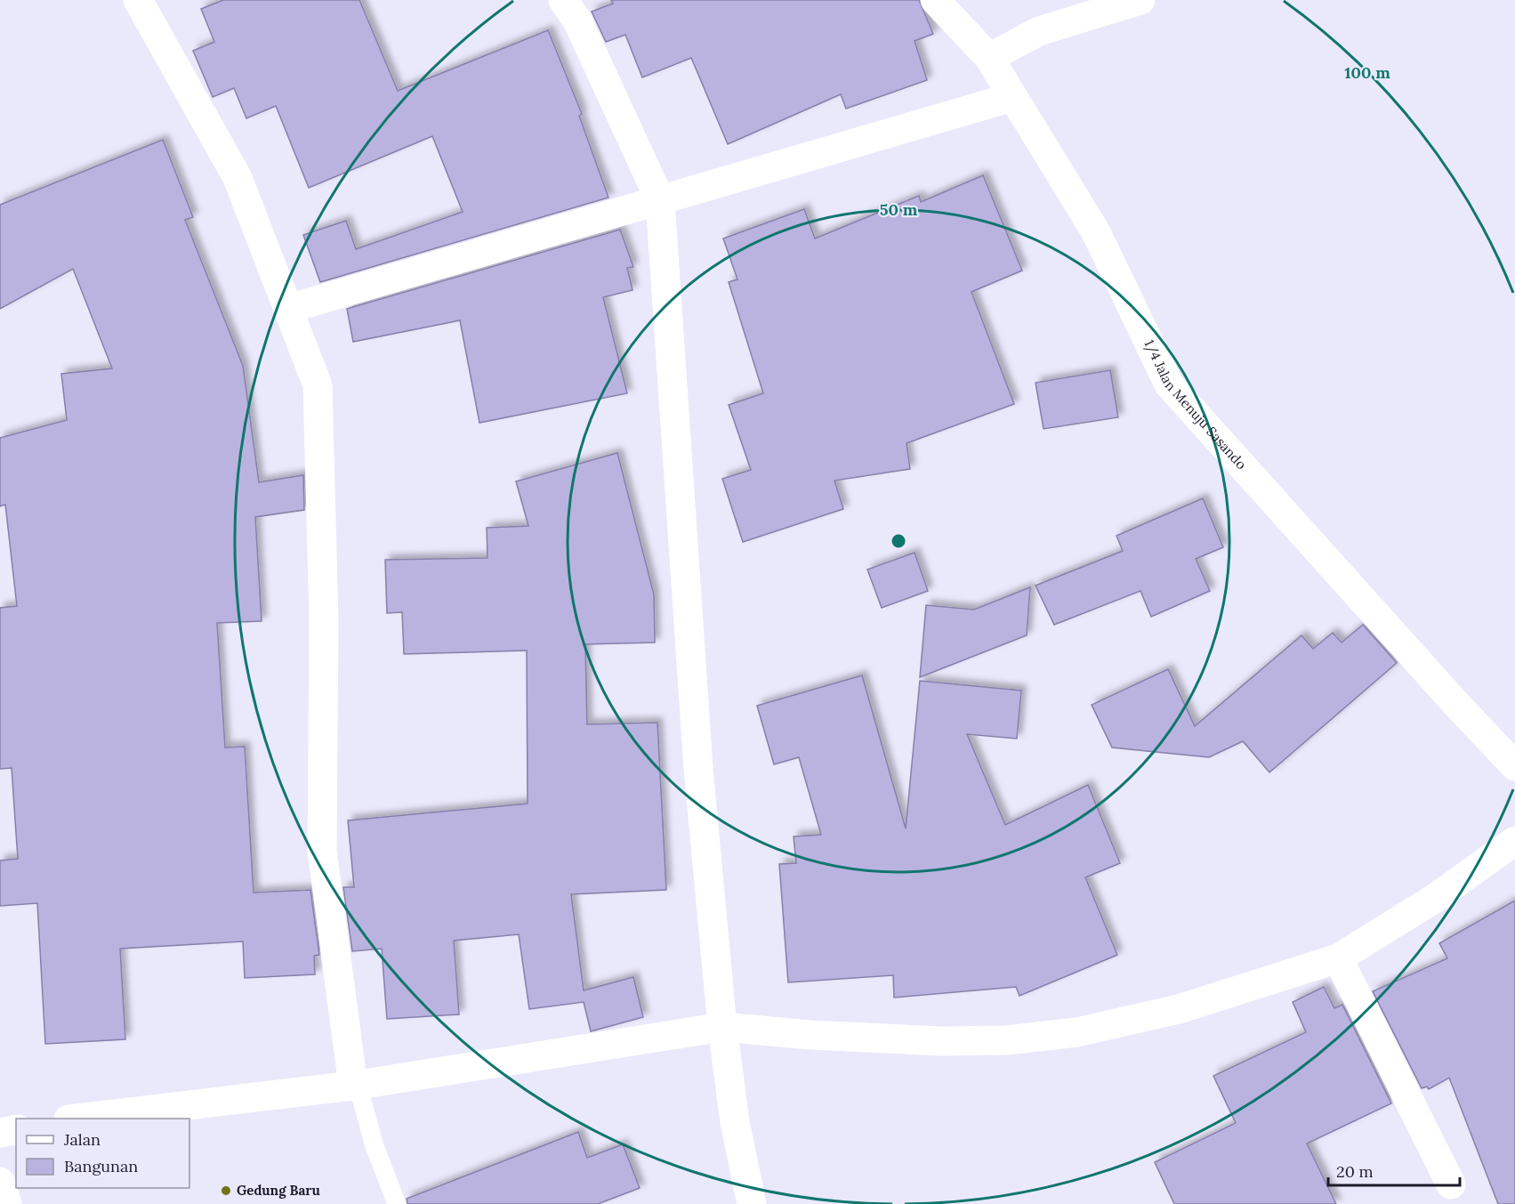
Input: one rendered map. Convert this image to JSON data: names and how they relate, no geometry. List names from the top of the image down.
{
  "streets": {
    "street": ["1/4 Jalan Menuju Sasando"]
  },
  "places": ["Gedung Baru"],
  "legend": ["Jalan", "Bangunan"],
  "scale_bar": "20 m",
  "rings": ["100 m", "50 m"]
}
